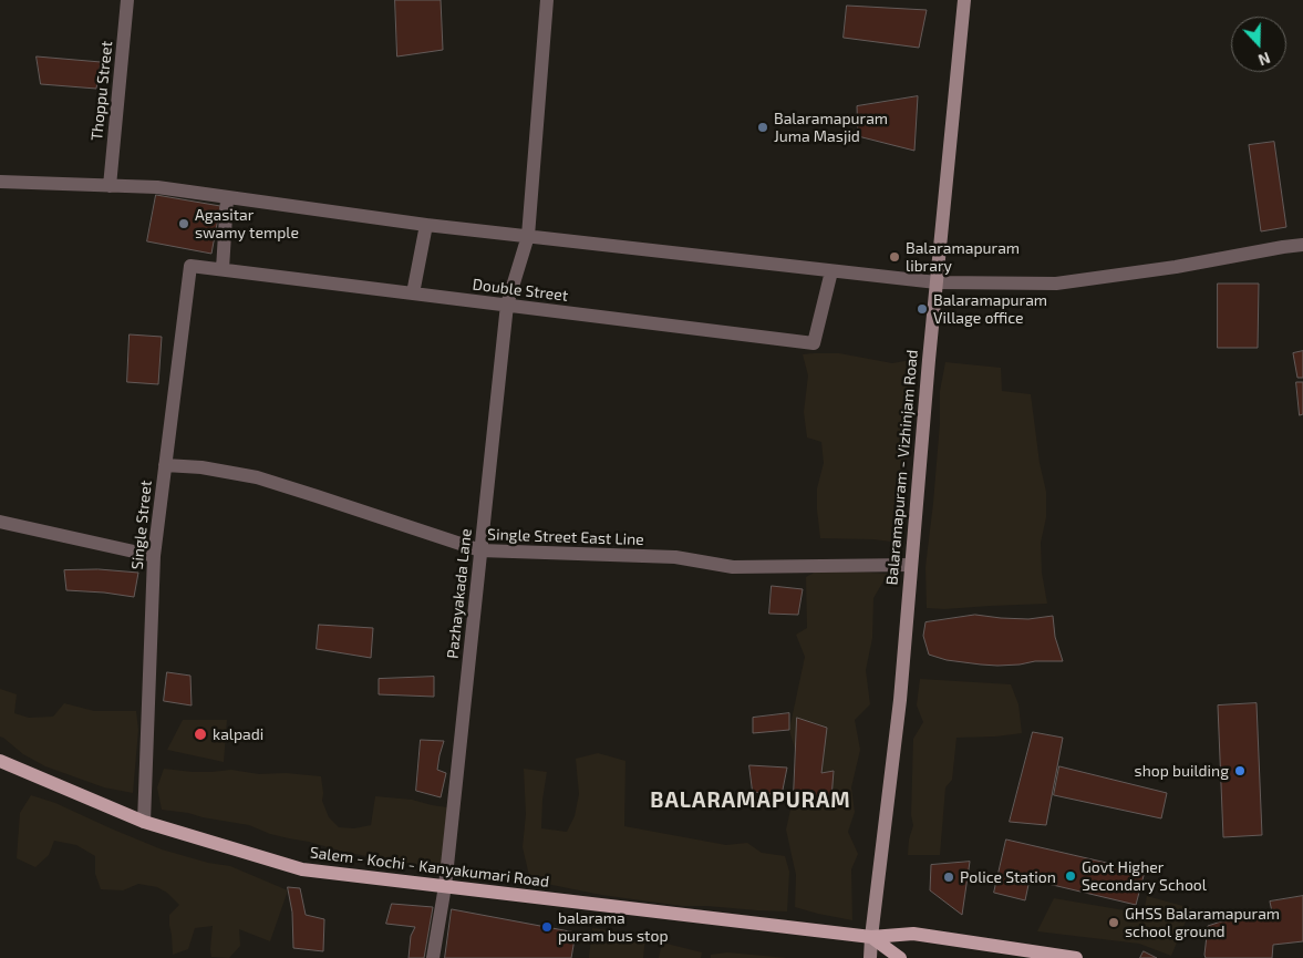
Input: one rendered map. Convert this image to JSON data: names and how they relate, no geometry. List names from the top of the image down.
{
  "streets": {
    "main road": ["Balaramapuram - Vizhinjam Road", "Salem - Kochi - Kanyakumari Road"],
    "street": [
      "Thoppu Street",
      "Double Street",
      "Single Street",
      "Single Street East Line",
      "Pazhayakada Lane"
    ]
  },
  "crossings": [
    ["Double Street", "Single Street"],
    ["Double Street", "Pazhayakada Lane"],
    ["Balaramapuram - Vizhinjam Road", "Single Street East Line"],
    ["Balaramapuram - Vizhinjam Road", "Salem - Kochi - Kanyakumari Road"],
    ["Single Street", "Single Street East Line"],
    ["Single Street", "Salem - Kochi - Kanyakumari Road"],
    ["Single Street East Line", "Pazhayakada Lane"],
    ["Pazhayakada Lane", "Salem - Kochi - Kanyakumari Road"]
  ],
  "districts": ["BALARAMAPURAM"],
  "places": [
    "Balaramapuram Juma Masjid",
    "Agasitar swamy temple",
    "Balaramapuram library",
    "Balaramapuram Village office",
    "kalpadi",
    "shop building",
    "Govt Higher Secondary School",
    "Police Station",
    "GHSS Balaramapuram school ground",
    "balarama puram bus stop"
  ],
  "north": "bottom"
}
